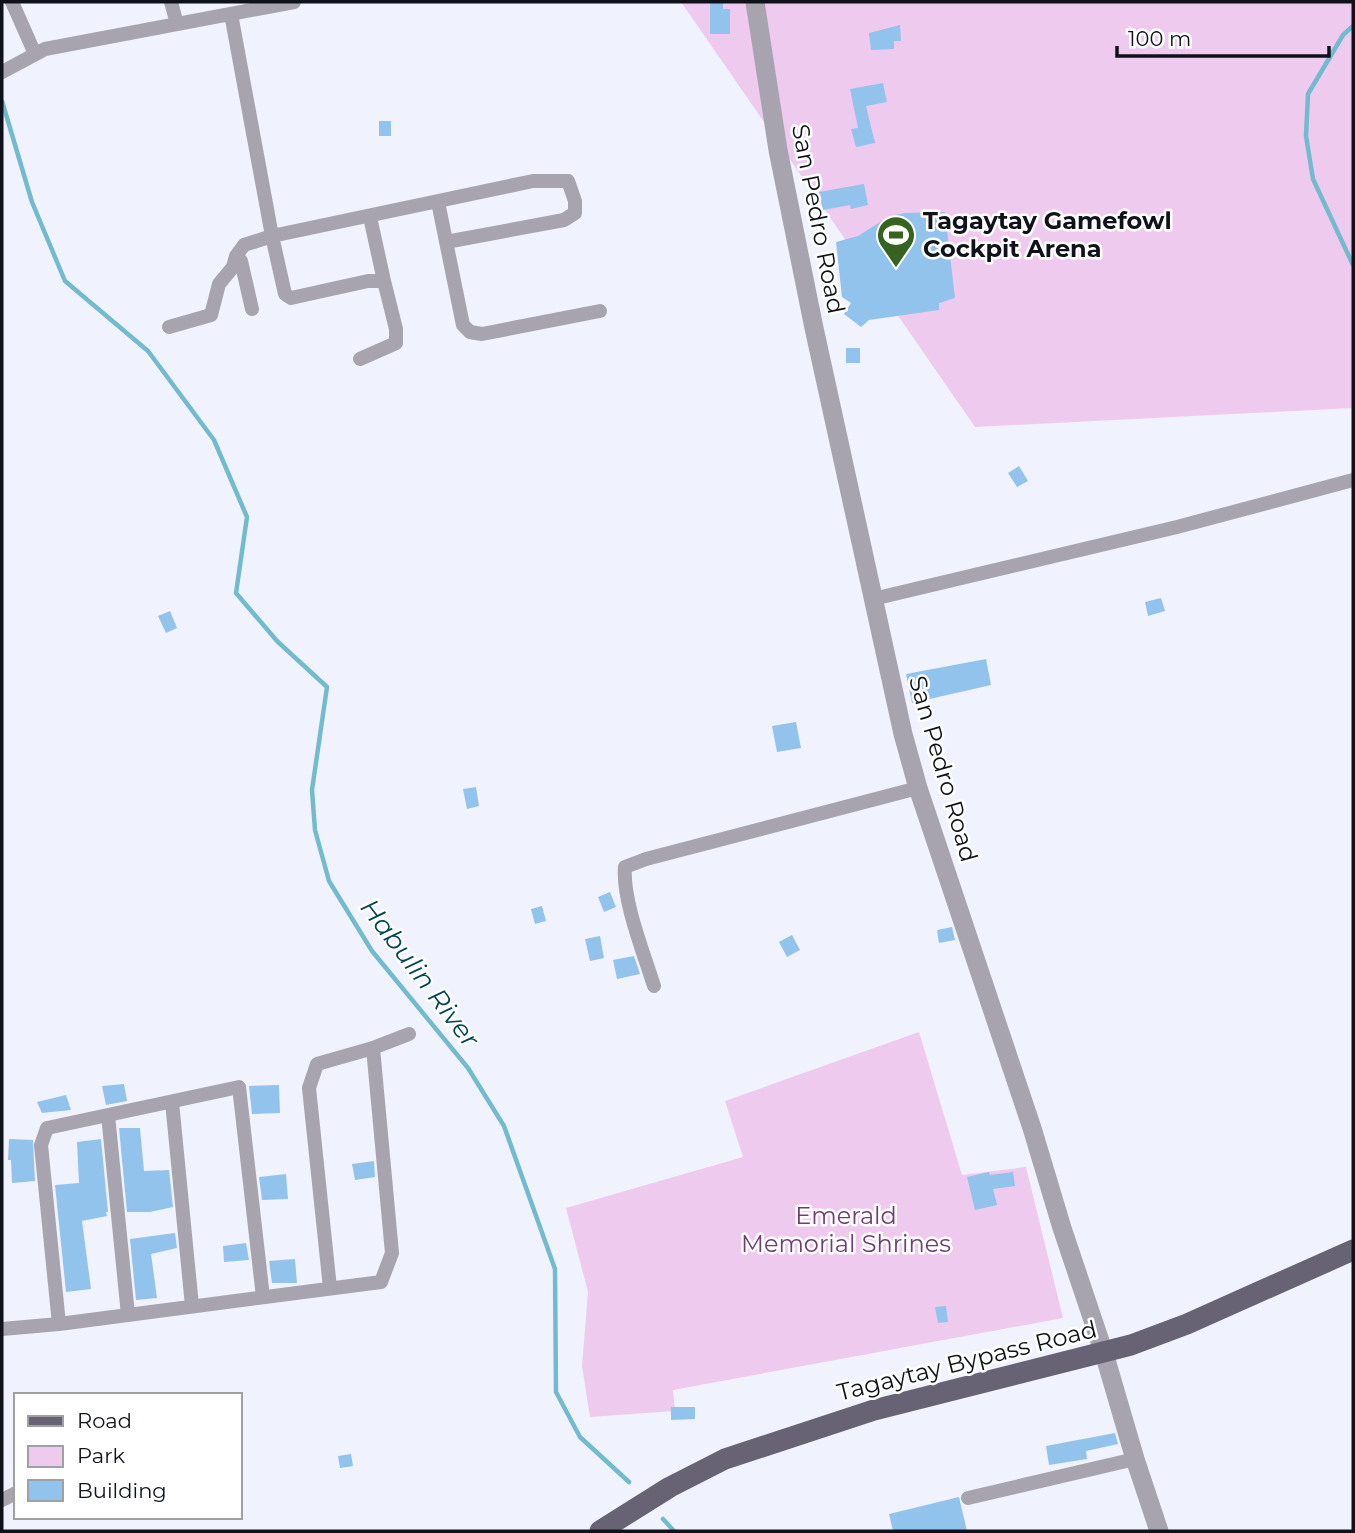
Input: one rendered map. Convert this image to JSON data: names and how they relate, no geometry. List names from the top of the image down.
{
  "streets": {
    "main road": ["Tagaytay Bypass Road"],
    "street": ["San Pedro Road"]
  },
  "crossings": [
    ["San Pedro Road", "Tagaytay Bypass Road"]
  ],
  "water": ["Habulin River"],
  "parks": ["Emerald Memorial Shrines"],
  "places": {
    "sports": ["Tagaytay Gamefowl Cockpit Arena"]
  },
  "legend": ["Road", "Park", "Building"],
  "scale_bar": "100 m"
}
